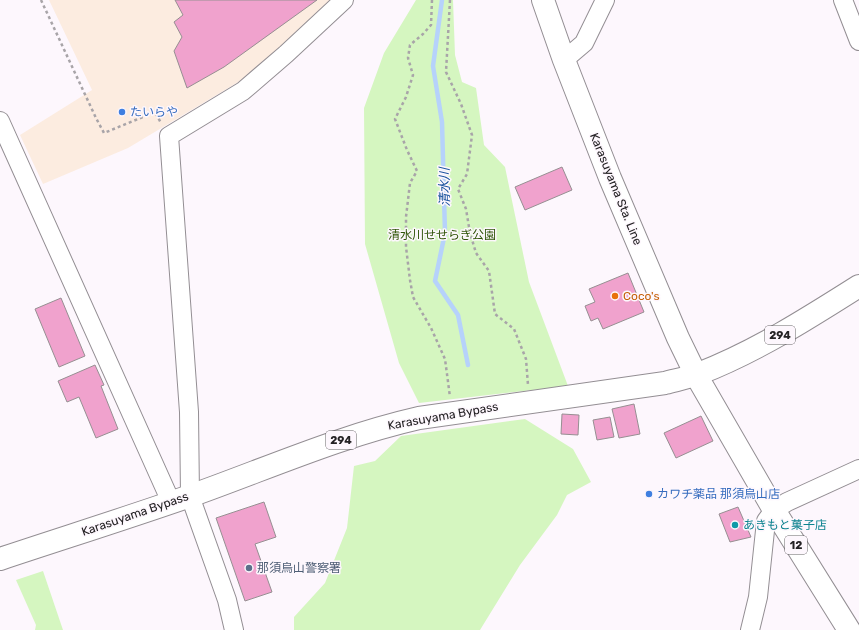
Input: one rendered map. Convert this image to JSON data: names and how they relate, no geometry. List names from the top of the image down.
{
  "streets": {
    "main road": [
      "Karasuyama Sta. Line",
      "294",
      "Karasuyama Bypass",
      "12"
    ]
  },
  "crossings": [
    ["Karasuyama Sta. Line", "Karasuyama Bypass"],
    ["Karasuyama Sta. Line", "12"],
    ["Karasuyama Bypass", "12"]
  ],
  "water": ["清水川"],
  "parks": ["清水川せせらぎ公園"],
  "places": [
    "たいらや",
    "Coco's",
    "カワチ薬品 那須烏山店",
    "あきもと菓子店",
    "那須烏山警察署"
  ]
}
